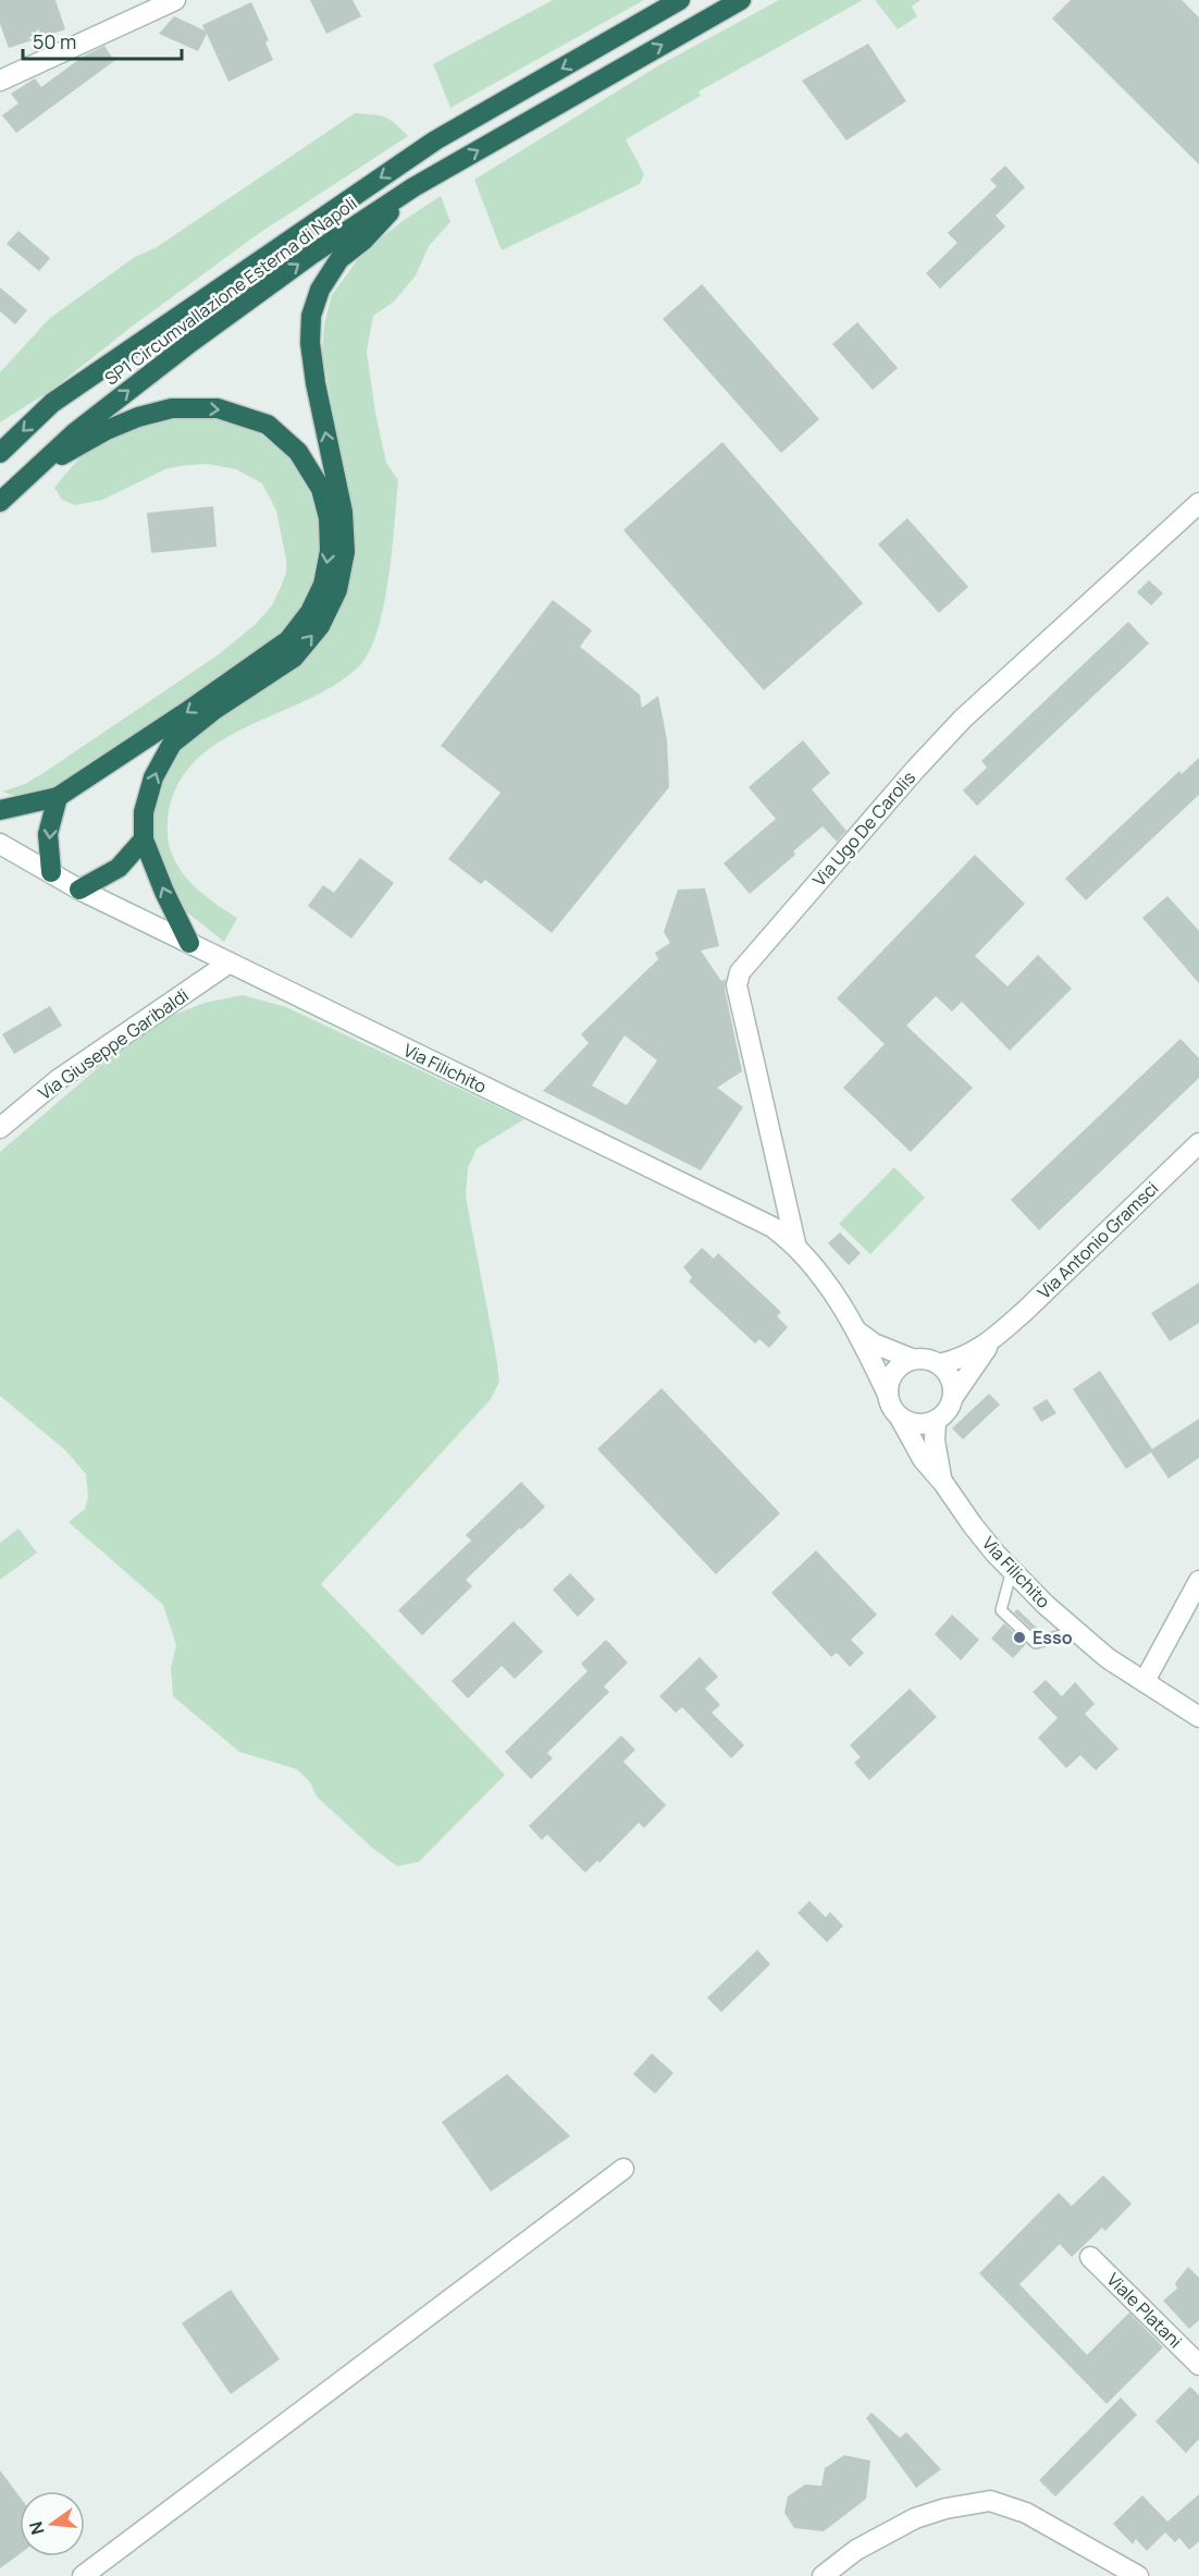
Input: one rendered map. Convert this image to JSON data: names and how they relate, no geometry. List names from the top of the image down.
{
  "streets": {
    "highway": ["SP1 Circumvallazione Esterna di Napoli"],
    "street": [
      "Via Ugo De Carolis",
      "Via Giuseppe Garibaldi",
      "Via Filichito",
      "Via Antonio Gramsci",
      "Viale Platani"
    ]
  },
  "crossings": [
    ["Via Ugo De Carolis", "Via Filichito"],
    ["Via Giuseppe Garibaldi", "Via Filichito"],
    ["Via Filichito", "Via Antonio Gramsci"]
  ],
  "places": ["Esso"],
  "scale_bar": "50 m",
  "north": "left"
}
